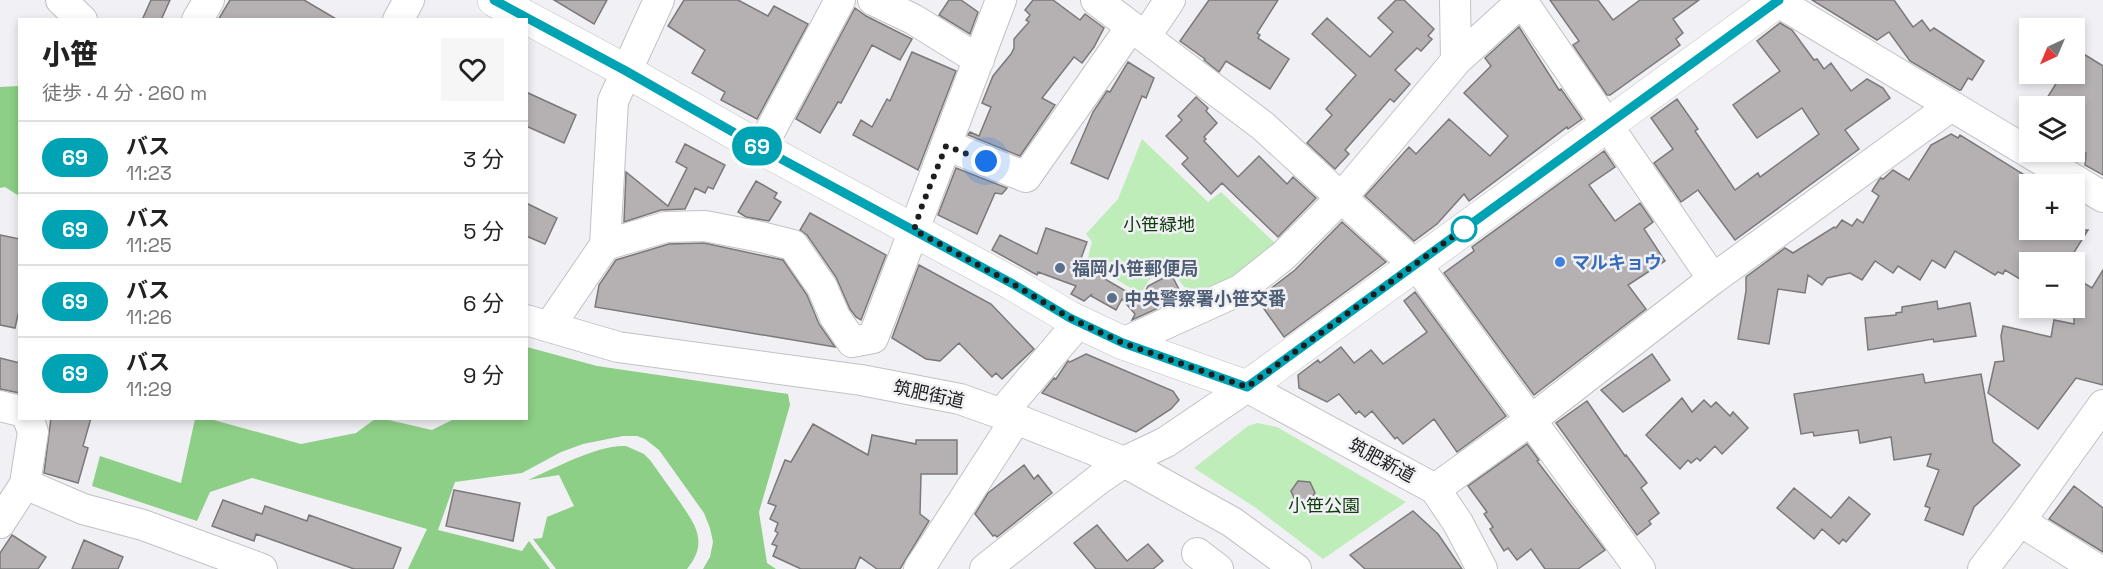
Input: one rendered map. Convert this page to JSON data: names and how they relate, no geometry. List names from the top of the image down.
{
  "streets": {
    "street": ["筑肥街道", "筑肥新道"]
  },
  "parks": ["小笹緑地", "小笹公園"],
  "places": ["マルキョウ", "福岡小笹郵便局", "中央警察署小笹交番"],
  "lines": ["bus line 69"],
  "north": "bottom left",
  "page": {
    "on_map": "69",
    "map_buttons": ["+", "−"],
    "heading": ["小笹", "徒歩 · 4 分 · 260 m"],
    "list": [
      {
        "mark": "69",
        "name": "バス",
        "note": "11:23",
        "value": "3 分"
      },
      {
        "mark": "69",
        "name": "バス",
        "note": "11:25",
        "value": "5 分"
      },
      {
        "mark": "69",
        "name": "バス",
        "note": "11:26",
        "value": "6 分"
      },
      {
        "mark": "69",
        "name": "バス",
        "note": "11:29",
        "value": "9 分"
      }
    ]
  }
}
